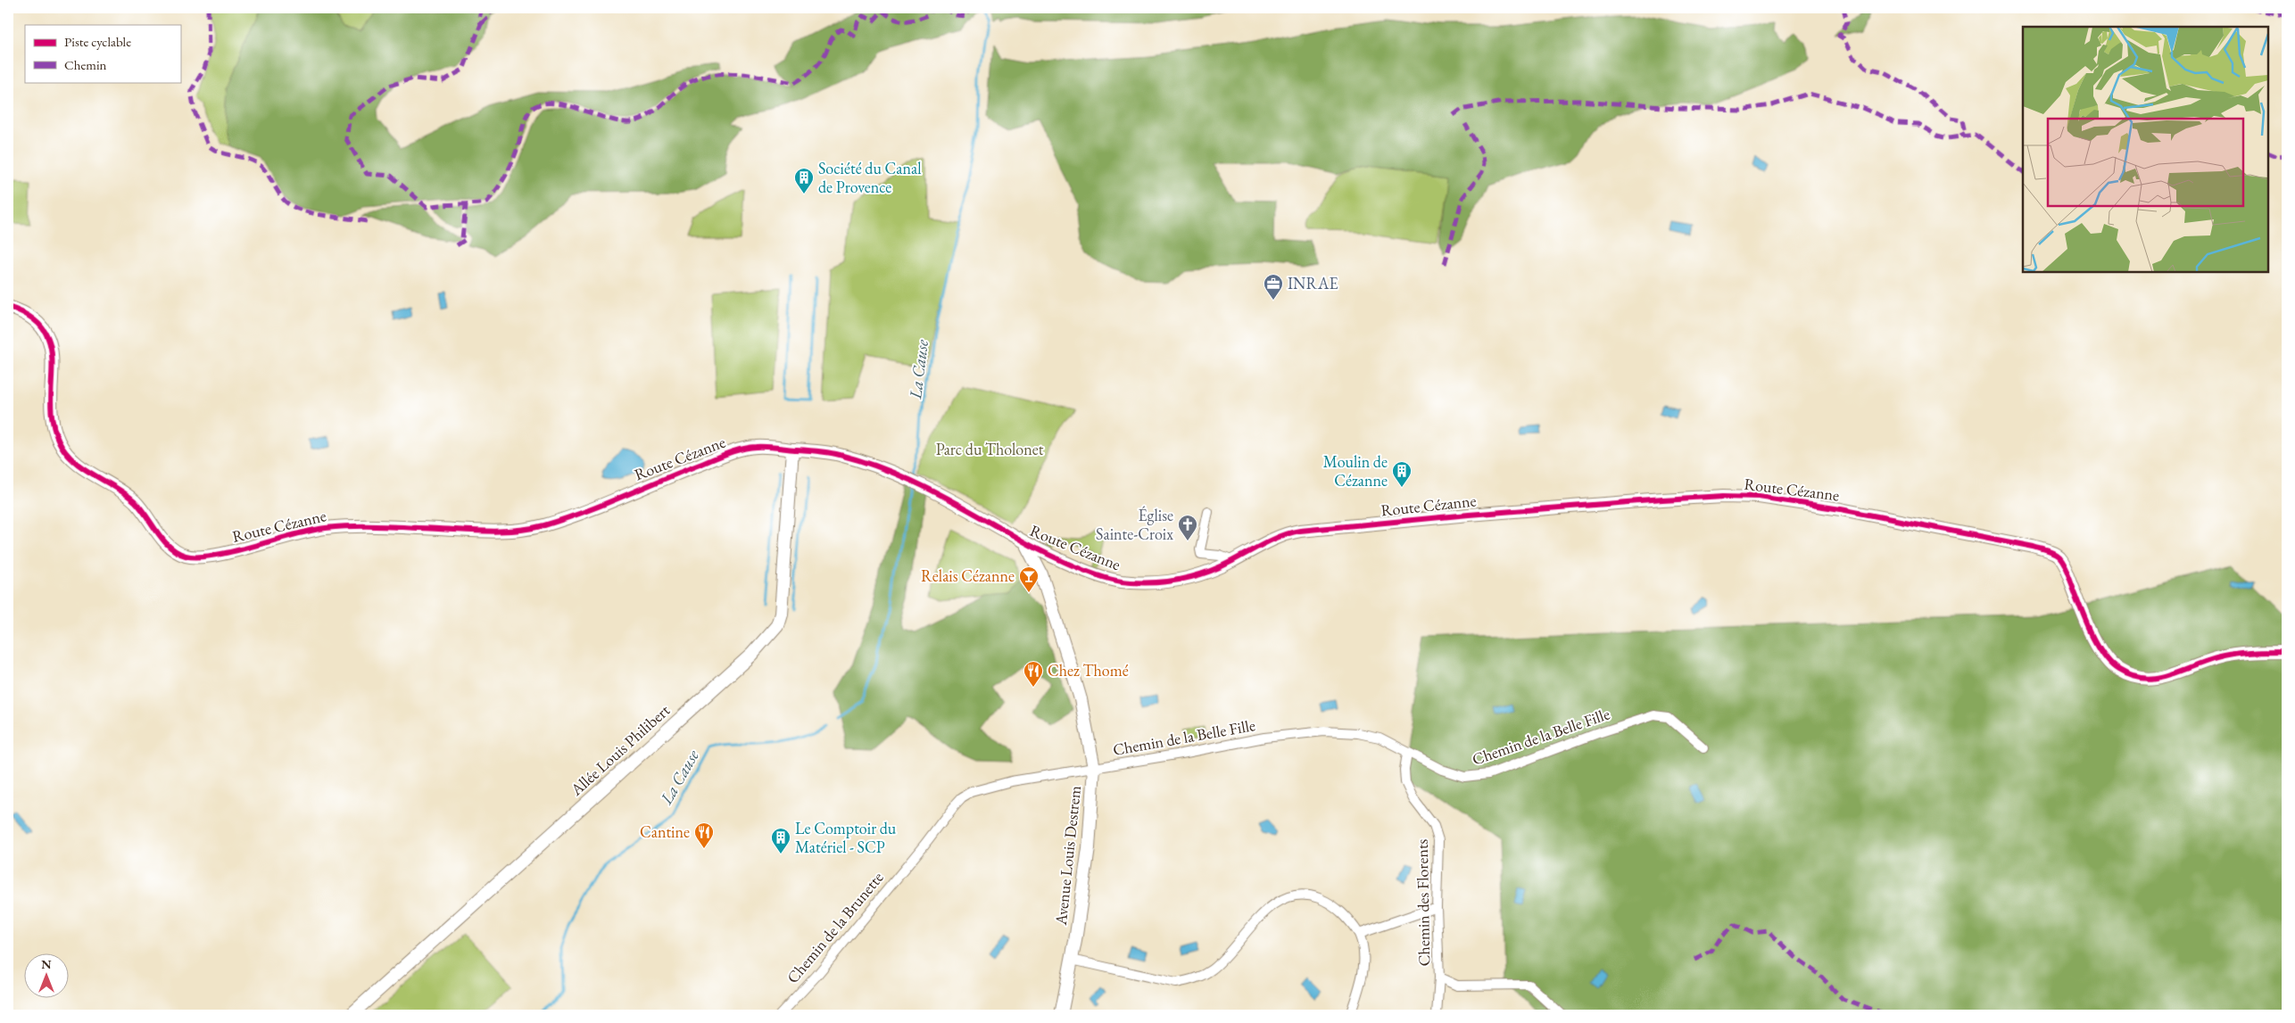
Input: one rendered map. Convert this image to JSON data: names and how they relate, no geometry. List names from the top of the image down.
{
  "streets": {
    "street": [
      "Route Cézanne",
      "Chemin de la Belle Fille",
      "Allée Louis Philibert",
      "Avenue Louis Destrem",
      "Chemin des Florents",
      "Chemin de la Brunette"
    ]
  },
  "crossings": [
    ["Route Cézanne", "Allée Louis Philibert"],
    ["Route Cézanne", "Avenue Louis Destrem"],
    ["Chemin de la Belle Fille", "Avenue Louis Destrem"],
    ["Chemin de la Belle Fille", "Chemin des Florents"],
    ["Chemin de la Belle Fille", "Chemin de la Brunette"],
    ["Avenue Louis Destrem", "Chemin de la Brunette"]
  ],
  "water": ["La Cause"],
  "parks": ["Parc du Tholonet"],
  "places": {
    "building": ["Société du Canal de Provence", "Moulin de Cézanne", "Le Comptoir du Matériel - SCP"],
    "office": ["INRAE"],
    "church": ["Église Sainte-Croix"],
    "bar": ["Relais Cézanne"],
    "restaurant": ["Chez Thomé", "Cantine"]
  },
  "legend": ["Piste cyclable", "Chemin"],
  "north": "top"
}
